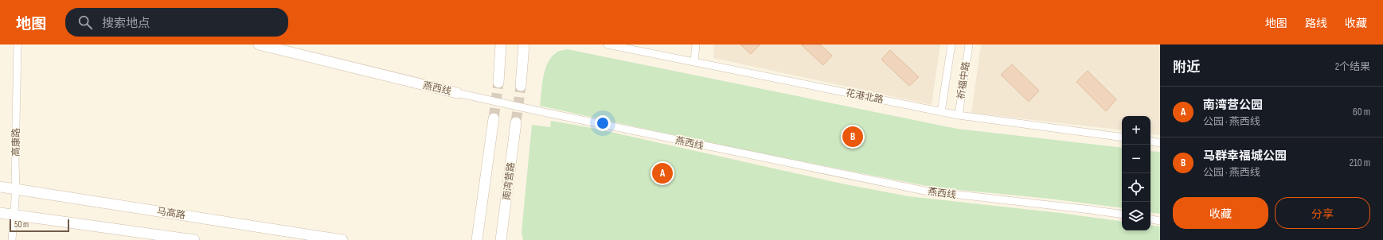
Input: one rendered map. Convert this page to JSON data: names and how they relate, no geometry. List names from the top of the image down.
{
  "streets": {
    "main road": ["燕西线", "南湾营路", "马高路"],
    "street": ["祈福中路", "花港北路", "高康路"]
  },
  "crossings": [
    ["祈福中路", "花港北路"],
    ["高康路", "马高路"]
  ],
  "scale_bar": "50 m",
  "page": {
    "header": "地图",
    "search": "搜索地点",
    "nav": ["地图", "路线", "收藏"],
    "heading": ["附近", "2个结果"],
    "list": [
      {
        "mark": "A",
        "name": "南湾营公园",
        "note": "公园 · 燕西线",
        "value": "60 m"
      },
      {
        "mark": "B",
        "name": "马群幸福城公园",
        "note": "公园 · 燕西线",
        "value": "210 m"
      }
    ],
    "map_buttons": ["+", "−"],
    "pins": ["B", "A"],
    "buttons": ["收藏", "分享"],
    "scale": "50 m"
  }
}
